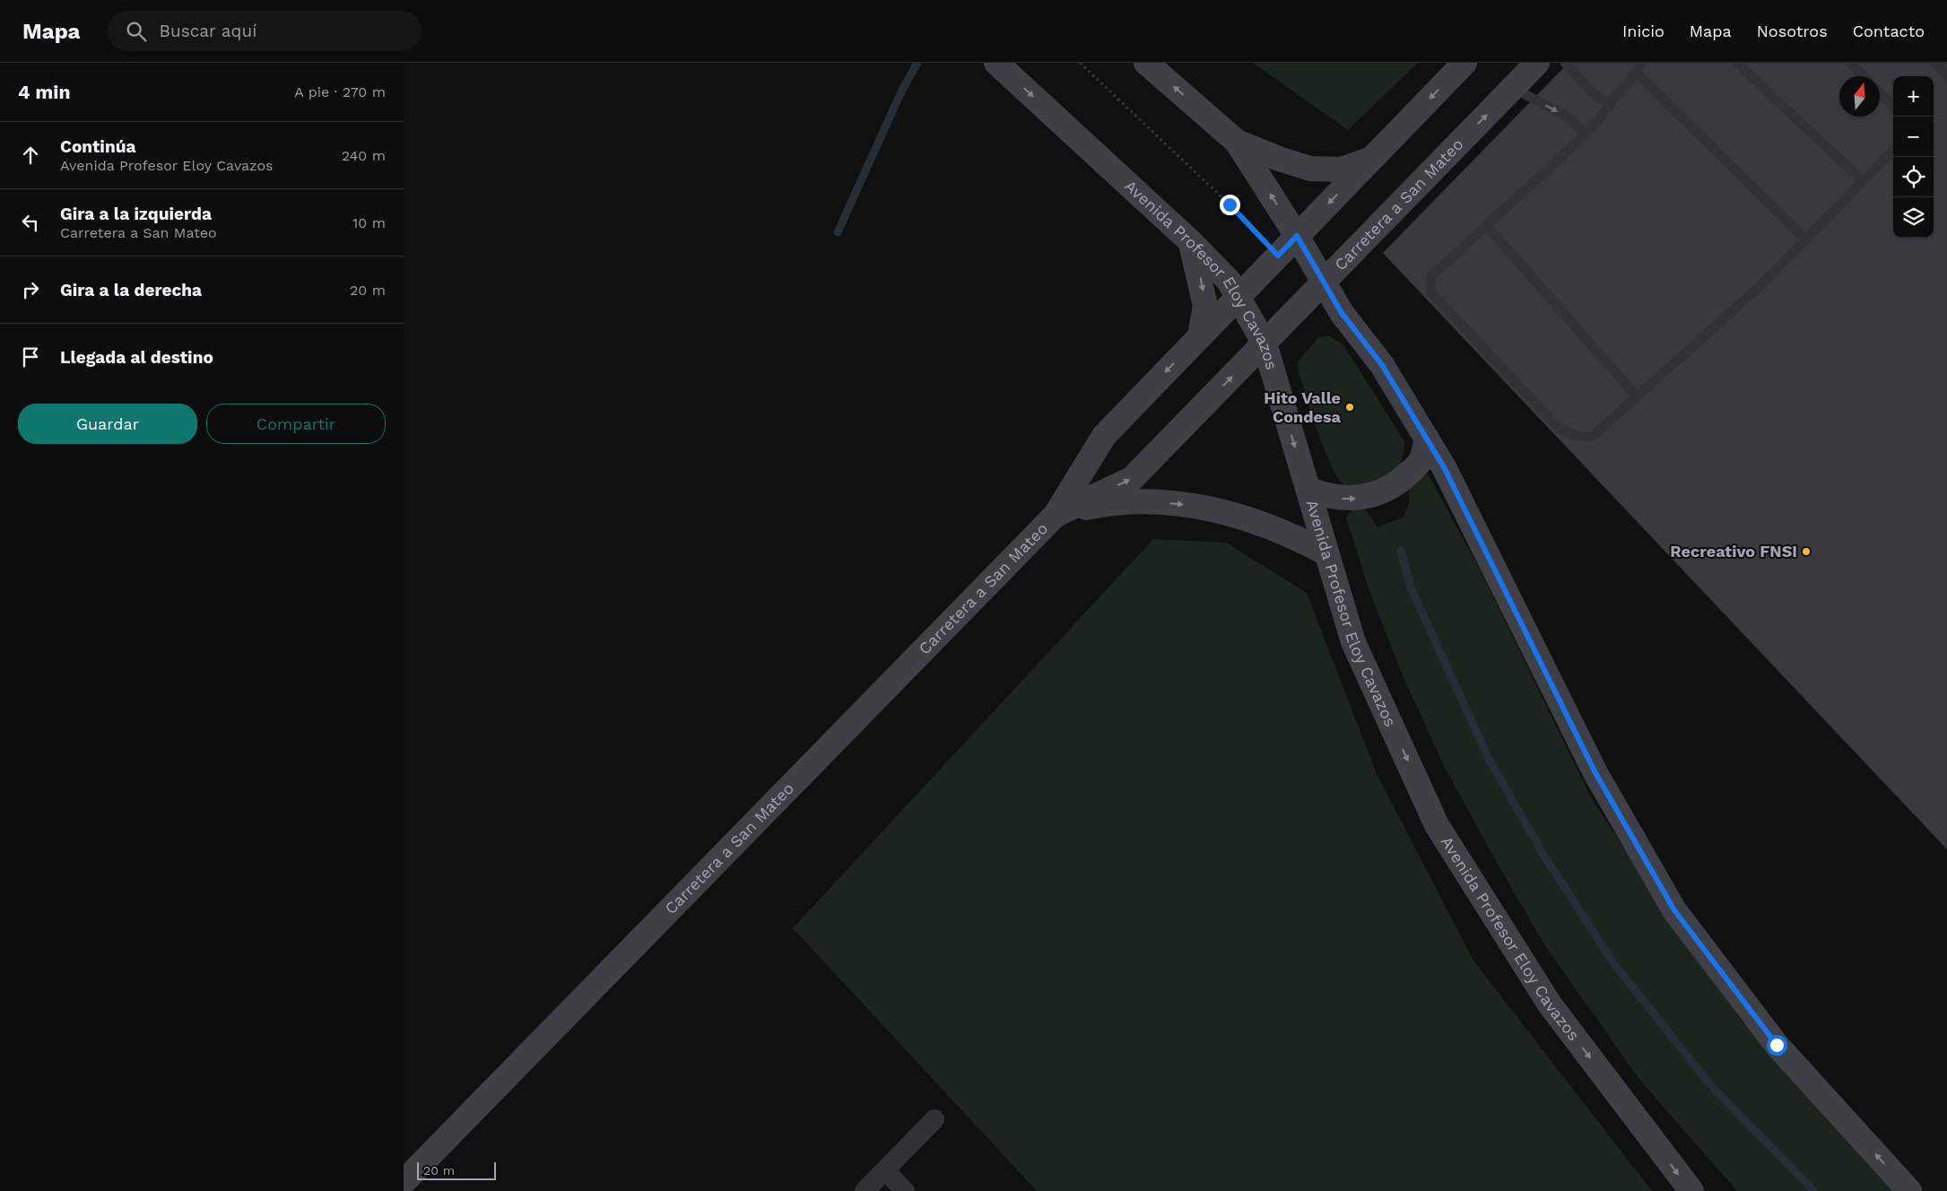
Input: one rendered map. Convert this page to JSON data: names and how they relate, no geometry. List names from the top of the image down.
{
  "streets": {
    "main road": ["Carretera a San Mateo", "Avenida Profesor Eloy Cavazos"]
  },
  "crossings": [
    ["Carretera a San Mateo", "Avenida Profesor Eloy Cavazos"]
  ],
  "places": ["Hito Valle Condesa", "Recreativo FNSI"],
  "scale_bar": "20 m",
  "north": "top",
  "page": {
    "header": "Mapa",
    "search": "Buscar aquí",
    "nav": [
      "Inicio",
      "Mapa",
      "Nosotros",
      "Contacto"
    ],
    "heading": ["4 min", "A pie · 270 m"],
    "map_buttons": ["+", "−"],
    "list": [
      ["Continúa", "Avenida Profesor Eloy Cavazos", "240 m"],
      ["Gira a la izquierda", "Carretera a San Mateo", "10 m"],
      ["Gira a la derecha", "20 m"],
      "Llegada al destino"
    ],
    "buttons": ["Guardar", "Compartir"],
    "scale": "20 m"
  }
}
